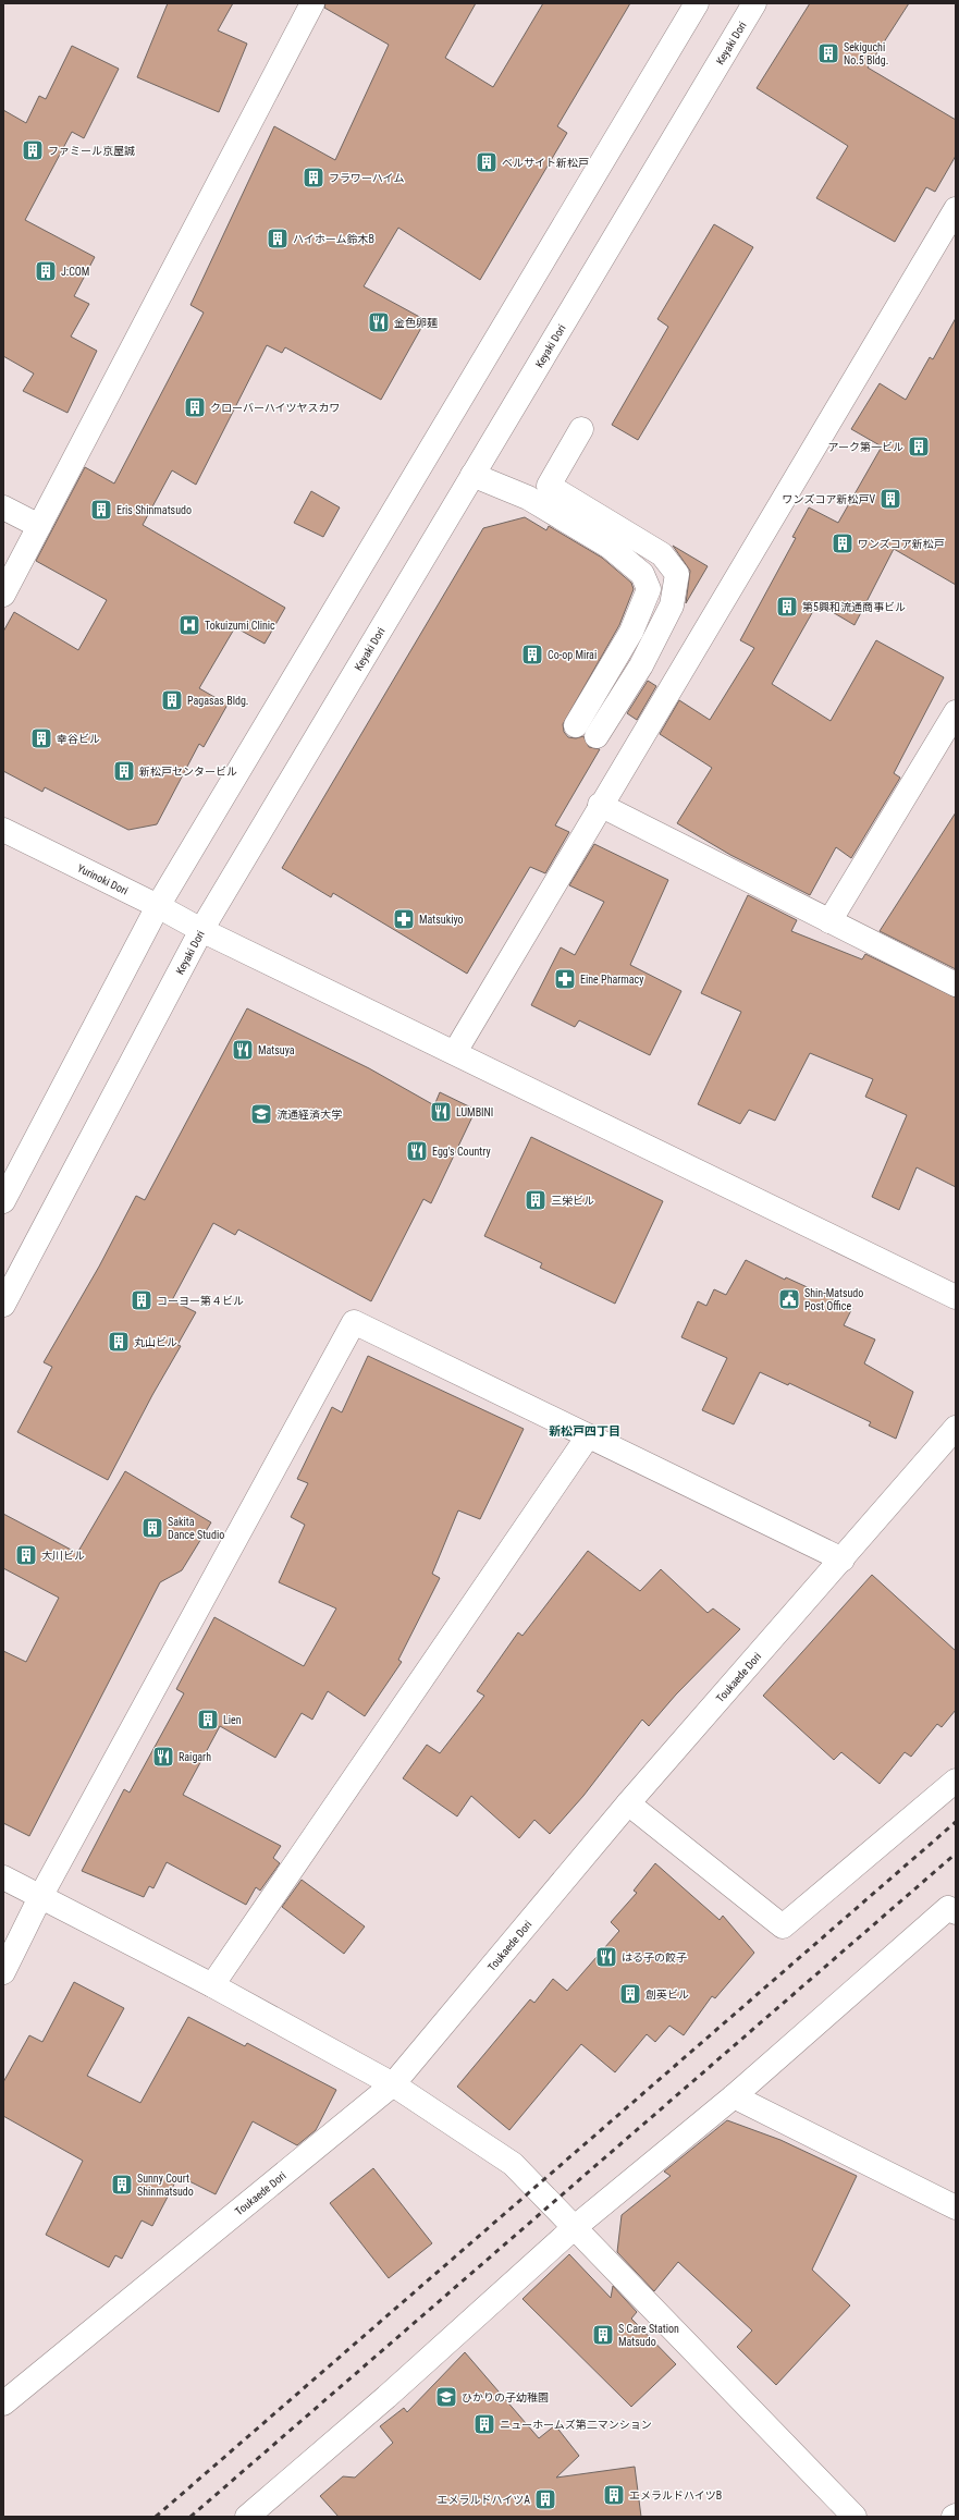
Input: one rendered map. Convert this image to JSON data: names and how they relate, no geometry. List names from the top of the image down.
{
  "streets": {
    "street": ["Keyaki Dori", "Yurinoki Dori", "Toukaede Dori"]
  },
  "crossings": [
    ["Keyaki Dori", "Yurinoki Dori"]
  ],
  "districts": ["新松戸四丁目"],
  "places": {
    "building": [
      "Sekiguchi No.5 Bldg.",
      "ファミール京屋誠",
      "ベルサイト新松戸",
      "フラワーハイム",
      "ハイホーム鈴木B",
      "J:COM",
      "クローバーハイツヤスカワ",
      "アーク第一ビル",
      "ワンズコア新松戸V",
      "Eris Shinmatsudo",
      "ワンズコア新松戸",
      "第5興和流通商事ビル",
      "Co-op Mirai",
      "Pagasas Bldg.",
      "幸谷ビル",
      "新松戸センタービル",
      "三栄ビル",
      "コーヨー第４ビル",
      "丸山ビル",
      "Sakita Dance Studio",
      "大川ビル",
      "Lien",
      "創英ビル",
      "Sunny Court Shinmatsudo",
      "S Care Station Matsudo",
      "ニューホームズ第二マンション",
      "エメラルドハイツB",
      "エメラルドハイツA"
    ],
    "restaurant": [
      "金色卵麺",
      "Matsuya",
      "LUMBINI",
      "Egg's Country",
      "Raigarh",
      "はる子の餃子"
    ],
    "hospital": ["Tokuizumi Clinic"],
    "pharmacy": ["Matsukiyo", "Eine Pharmacy"],
    "school or university": ["流通経済大学", "ひかりの子幼稚園"],
    "public building": ["Shin-Matsudo Post Office"]
  }
}
